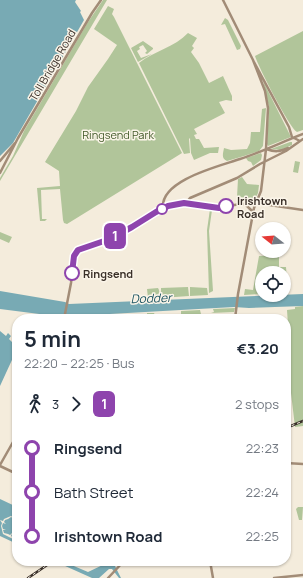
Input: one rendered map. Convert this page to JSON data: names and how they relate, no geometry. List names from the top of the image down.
{
  "streets": {
    "main road": ["Toll Bridge Road"]
  },
  "water": ["Dodder"],
  "parks": ["Ringsend Park"],
  "places": ["Irishtown Road", "Ringsend"],
  "lines": ["bus line 1"],
  "north": "left",
  "page": {
    "on_map": "1",
    "heading": ["5 min", "22:20 – 22:25 · Bus", "€3.20"],
    "legs": ["3", "1", "2 stops"],
    "list": [
      {
        "name": "Ringsend",
        "value": "22:23"
      },
      {
        "name": "Bath Street",
        "value": "22:24"
      },
      {
        "name": "Irishtown Road",
        "value": "22:25"
      }
    ]
  }
}
